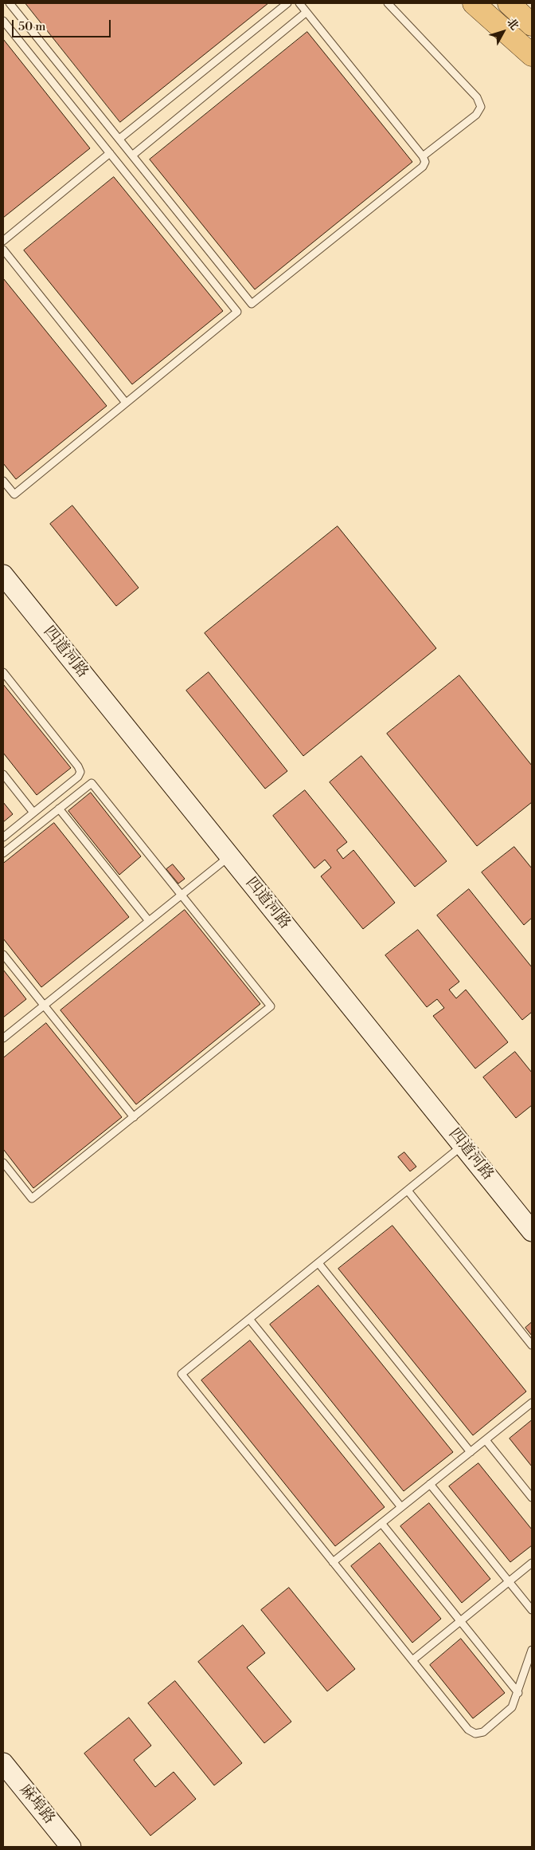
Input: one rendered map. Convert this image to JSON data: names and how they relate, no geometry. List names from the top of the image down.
{
  "streets": {
    "street": ["四道河路", "麻埠路"]
  },
  "scale_bar": "50 m",
  "north": "top right"
}
